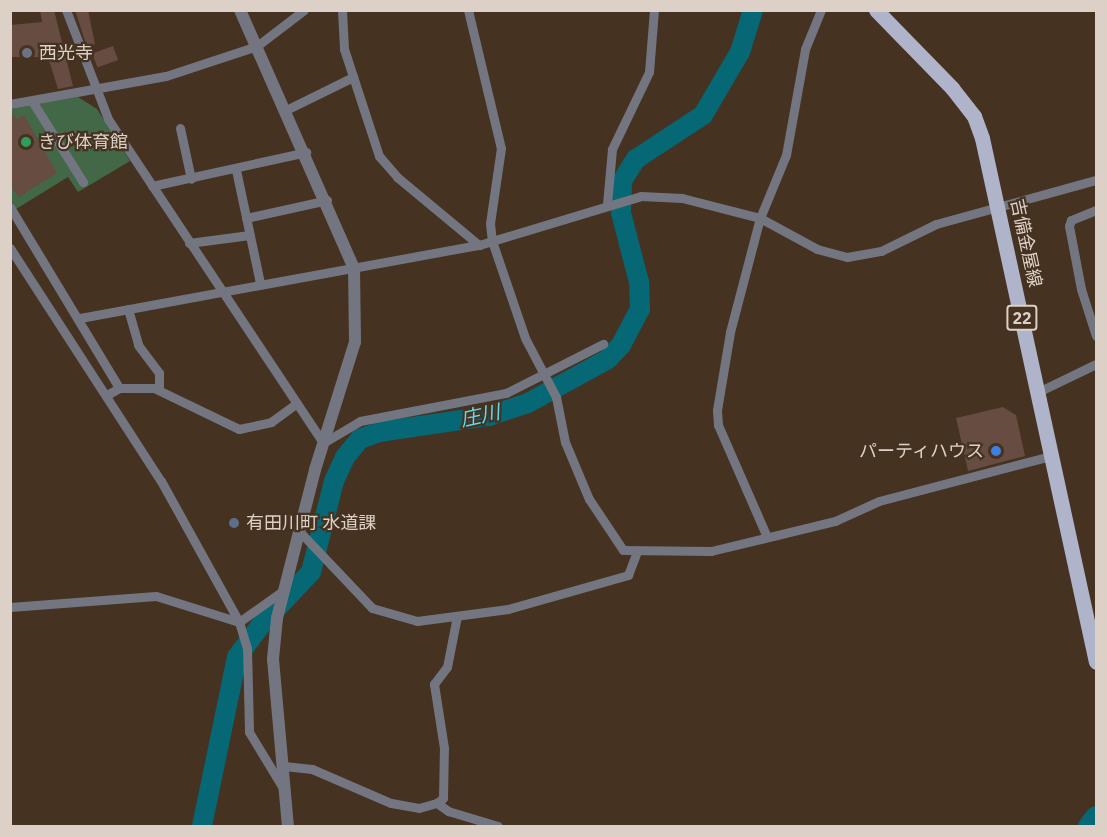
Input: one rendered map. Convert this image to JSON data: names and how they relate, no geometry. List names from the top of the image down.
{
  "streets": {
    "main road": ["吉備金屋線", "22"]
  },
  "water": ["庄川"],
  "places": [
    "西光寺",
    "きび体育館",
    "パーティハウス",
    "有田川町 水道課"
  ]
}
